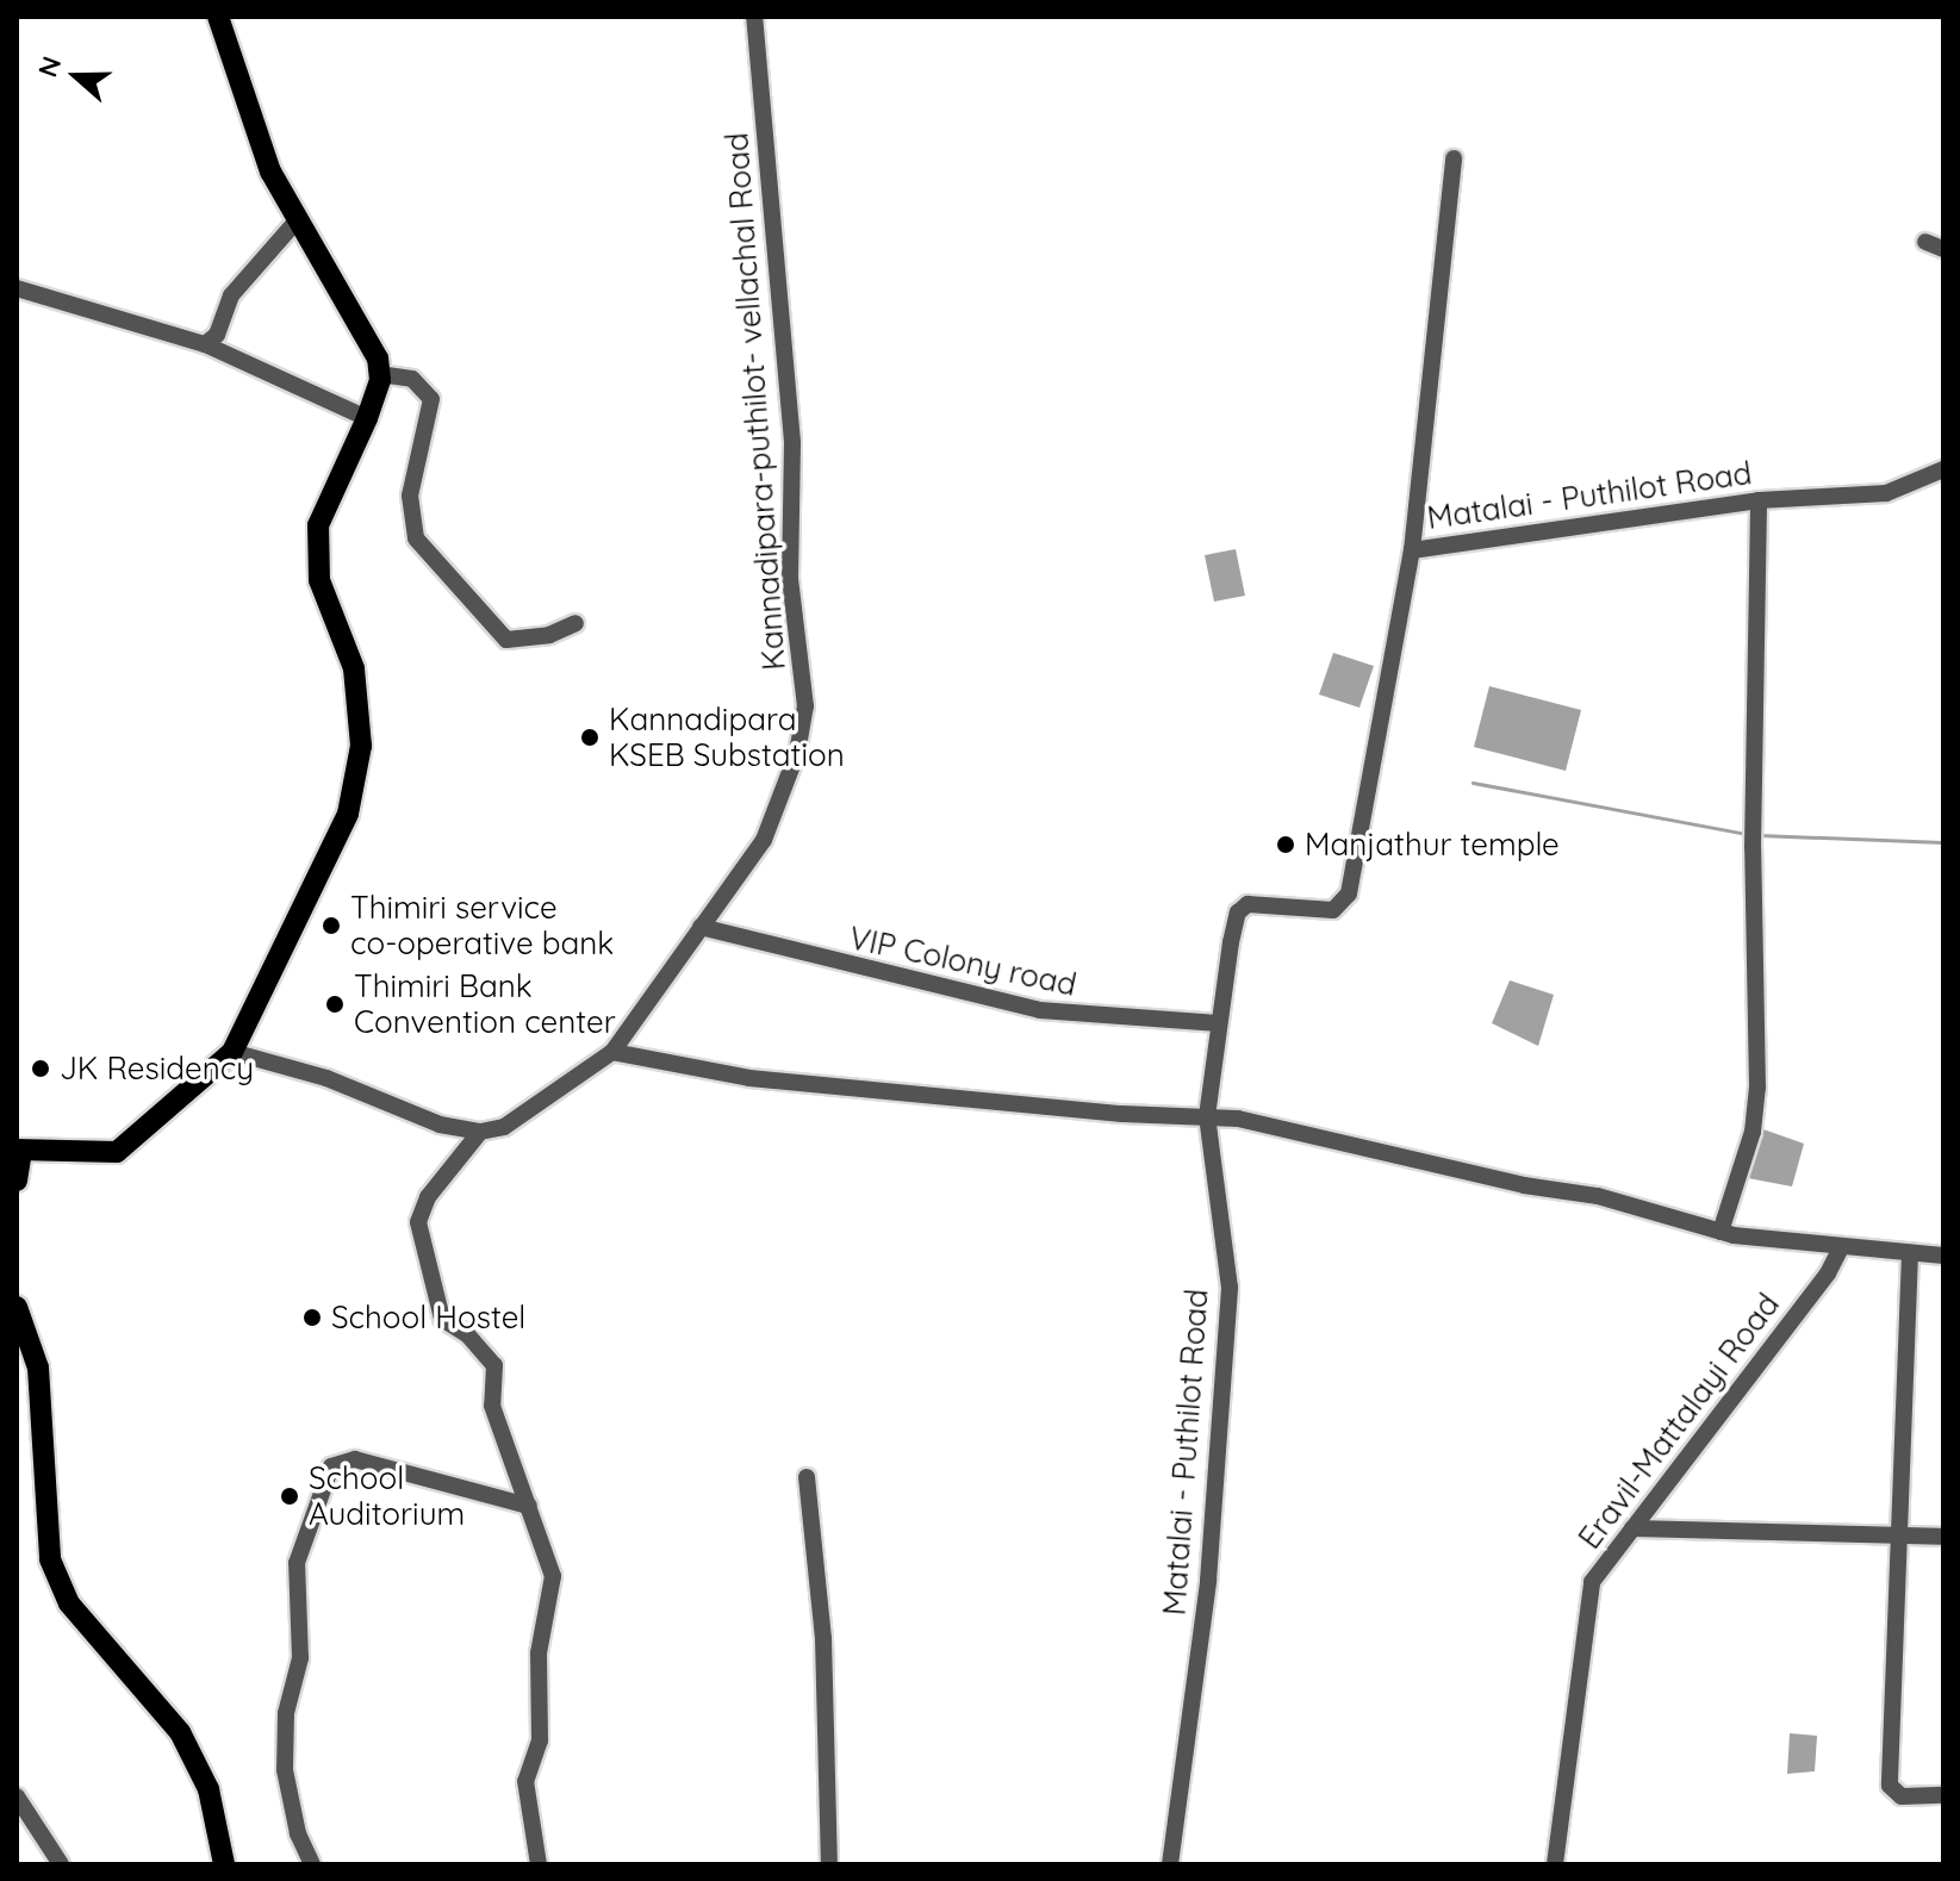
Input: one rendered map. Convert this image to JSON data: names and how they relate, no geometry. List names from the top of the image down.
{
  "streets": {
    "street": [
      "Kannadipara-puthilot- vellachal Road",
      "Matalai - Puthilot Road",
      "VIP Colony road",
      "Eravil-Mattalayi Road"
    ]
  },
  "crossings": [
    ["Kannadipara-puthilot- vellachal Road", "VIP Colony road"],
    ["Matalai - Puthilot Road", "VIP Colony road"]
  ],
  "places": [
    "Kannadipara KSEB Substation",
    "Manjathur temple",
    "Thimiri service co-operative bank",
    "Thimiri Bank Convention center",
    "JK Residency",
    "School Hostel",
    "School Auditorium"
  ],
  "north": "left"
}
